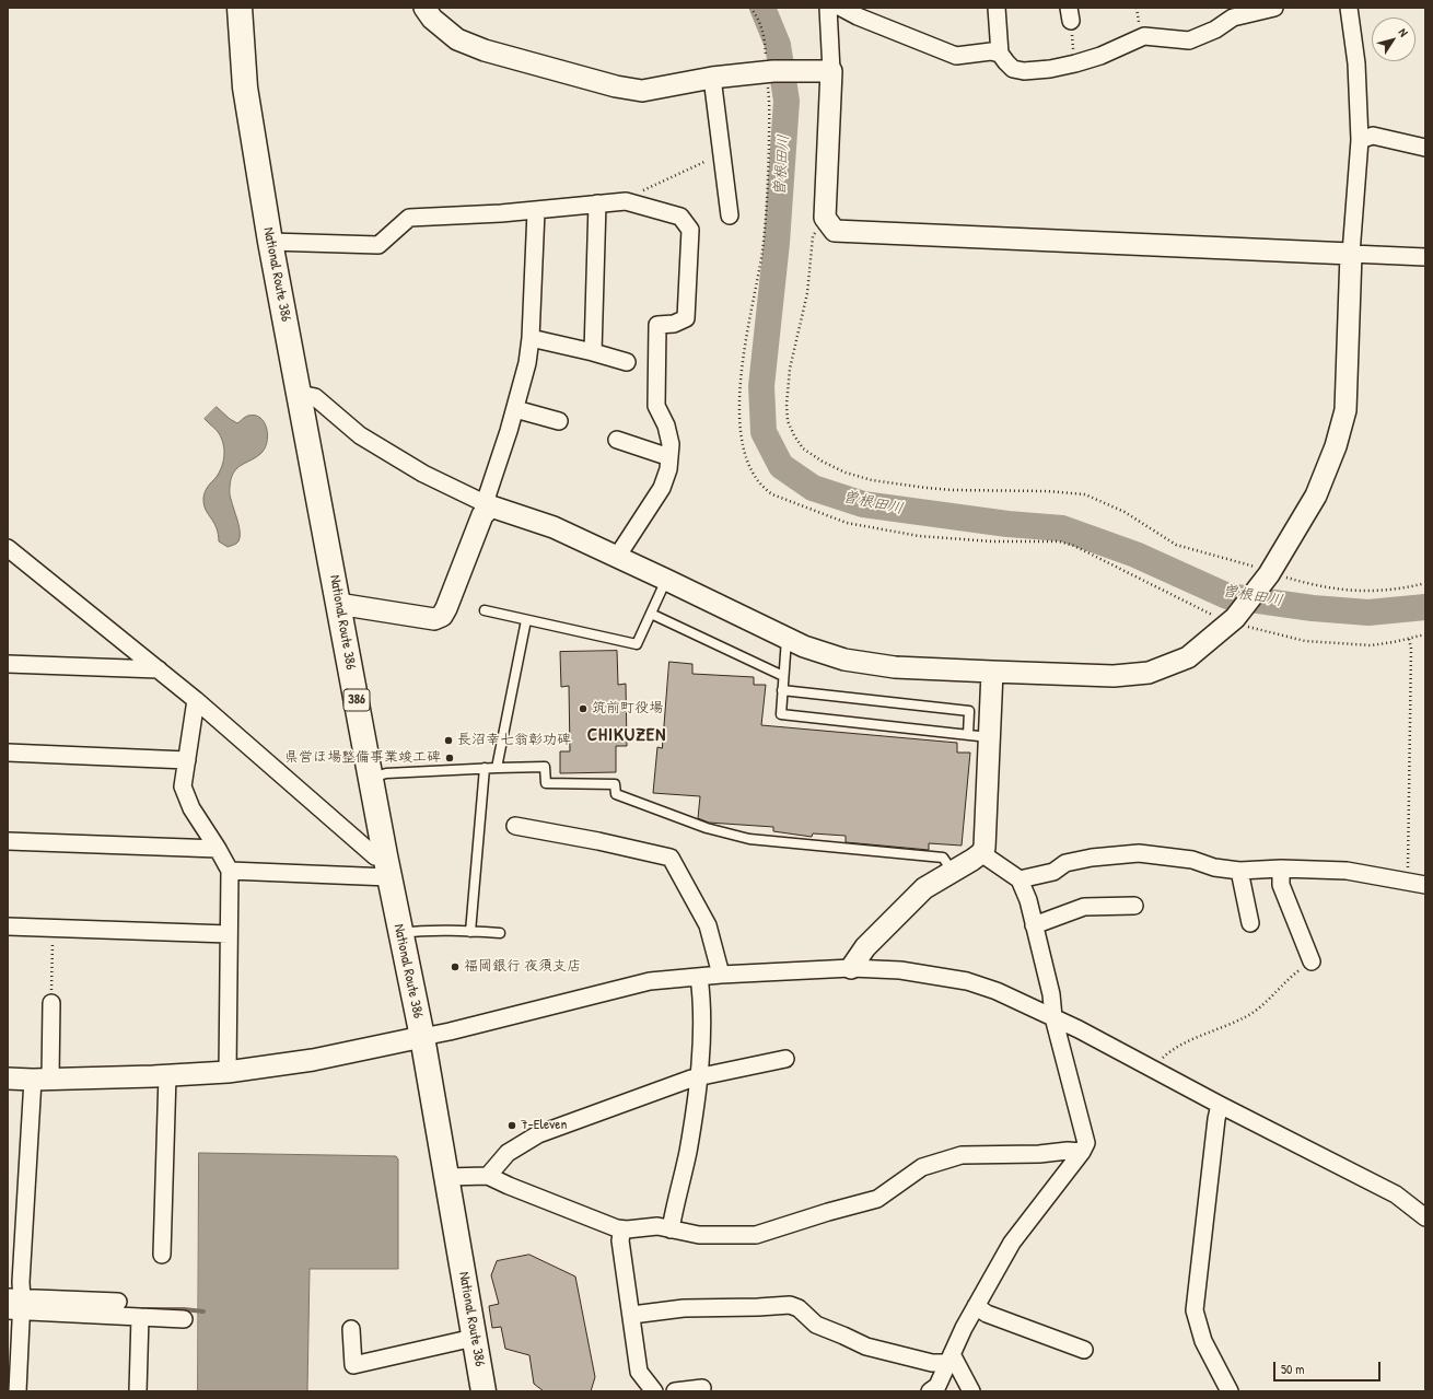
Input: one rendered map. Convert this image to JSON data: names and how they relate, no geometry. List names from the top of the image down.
{
  "streets": {
    "highway": ["National Route 386", "386"]
  },
  "districts": ["CHIKUZEN"],
  "water": ["曽根田川"],
  "places": [
    "筑前町役場",
    "長沼幸七翁彰功碑",
    "県営ほ場整備事業竣工碑",
    "福岡銀行 夜須支店",
    "7-Eleven"
  ],
  "scale_bar": "50 m",
  "north": "top right"
}
